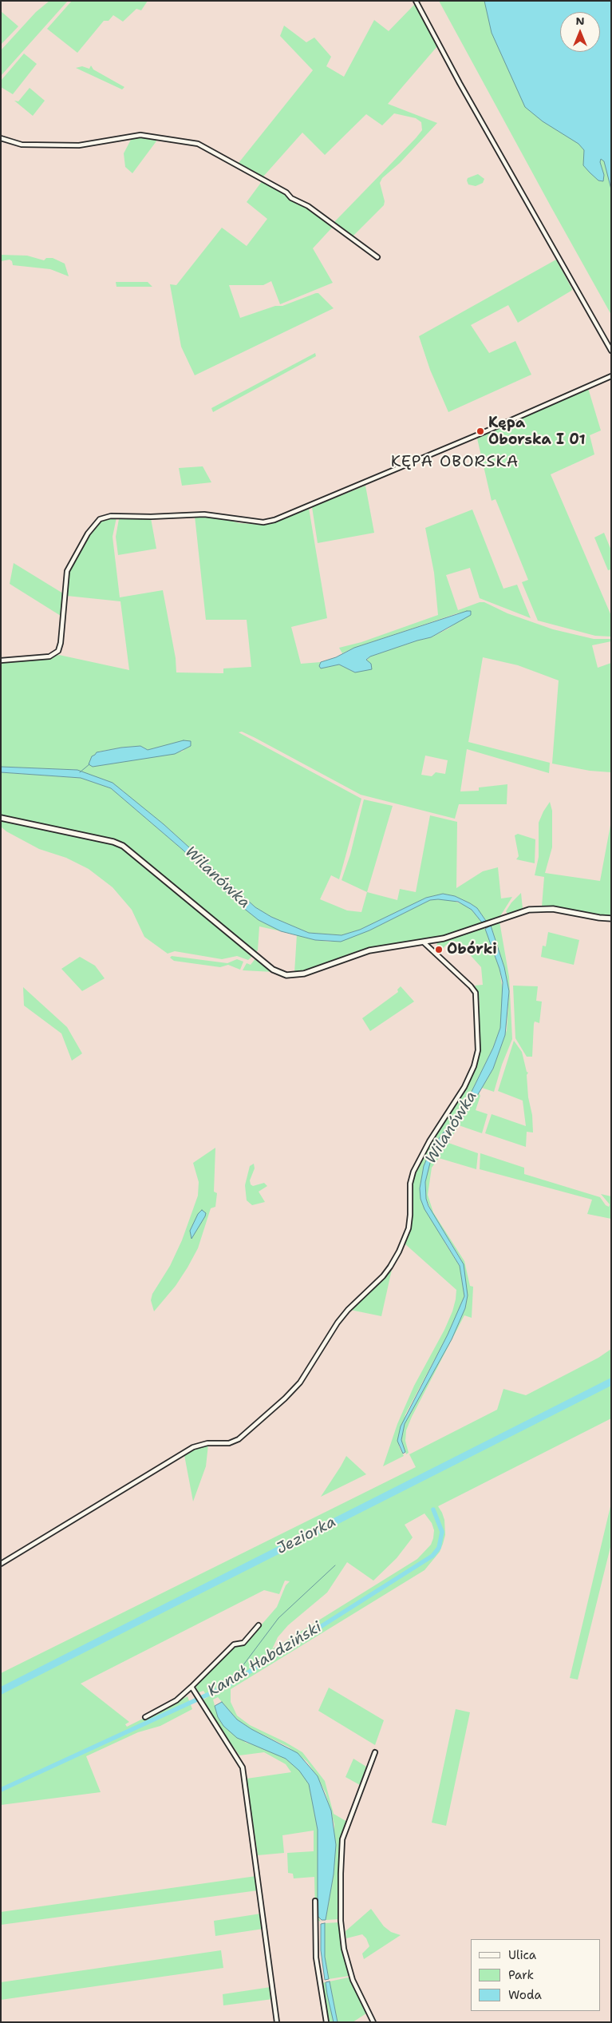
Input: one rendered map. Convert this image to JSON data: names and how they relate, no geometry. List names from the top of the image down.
{
  "districts": ["KĘPA OBORSKA"],
  "water": ["Wilanówka", "Jeziorka", "Kanał Habdziński"],
  "places": ["Kępa Oborska I 01", "Obórki"],
  "legend": ["Ulica", "Park", "Woda"],
  "north": "top"
}
